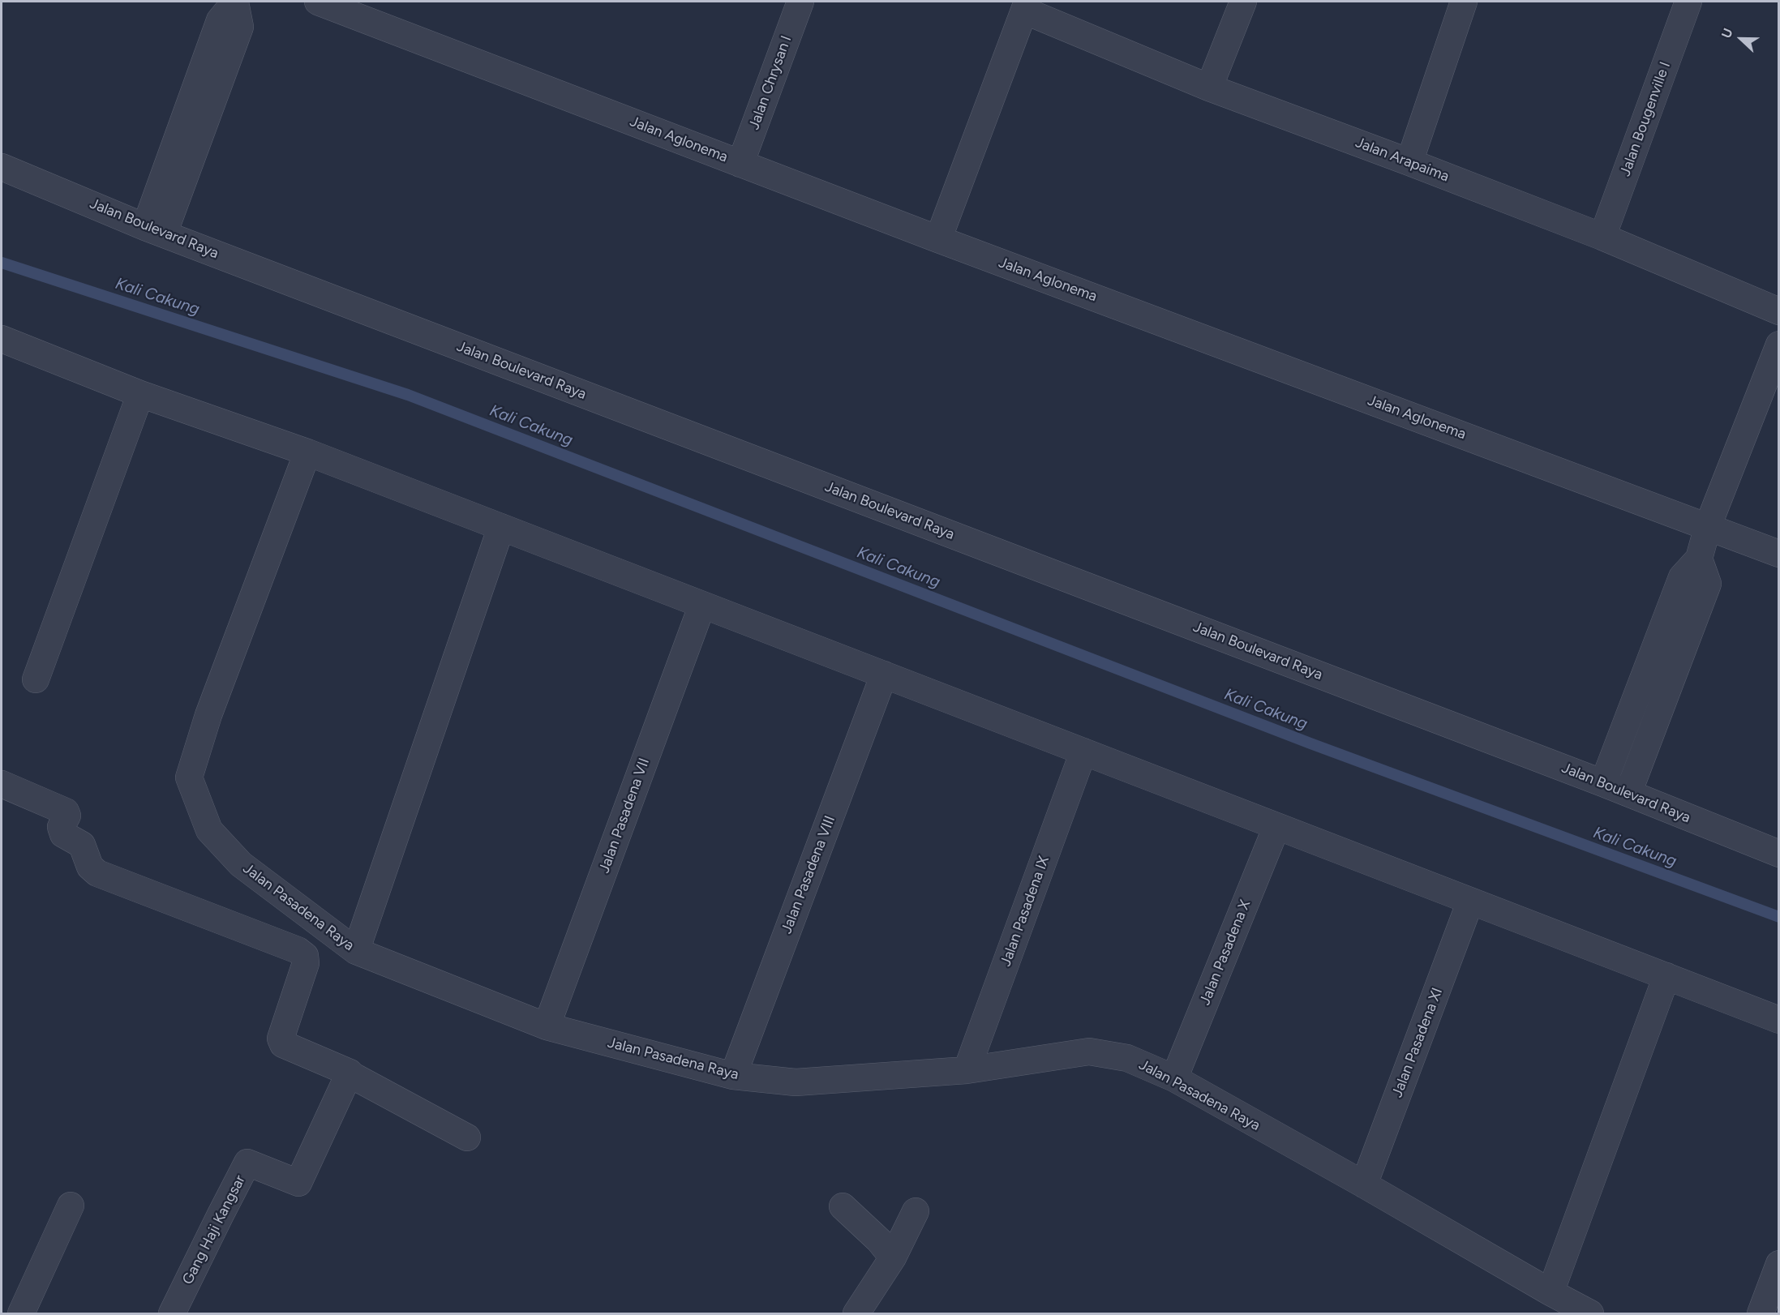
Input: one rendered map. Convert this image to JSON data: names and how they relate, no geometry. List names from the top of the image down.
{
  "streets": {
    "street": [
      "Jalan Chrysan I",
      "Jalan Bougenville I",
      "Jalan Aglonema",
      "Jalan Arapaima",
      "Jalan Boulevard Raya",
      "Jalan Pasadena VII",
      "Jalan Pasadena VIII",
      "Jalan Pasadena Raya",
      "Jalan Pasadena IX",
      "Jalan Pasadena X",
      "Jalan Pasadena XI",
      "Gang Haji Kangsar"
    ]
  },
  "crossings": [
    ["Jalan Chrysan I", "Jalan Aglonema"],
    ["Jalan Bougenville I", "Jalan Arapaima"],
    ["Jalan Pasadena VII", "Jalan Pasadena Raya"],
    ["Jalan Pasadena VIII", "Jalan Pasadena Raya"],
    ["Jalan Pasadena Raya", "Jalan Pasadena IX"],
    ["Jalan Pasadena Raya", "Jalan Pasadena X"],
    ["Jalan Pasadena Raya", "Jalan Pasadena XI"]
  ],
  "water": ["Kali Cakung"],
  "north": "left"
}
